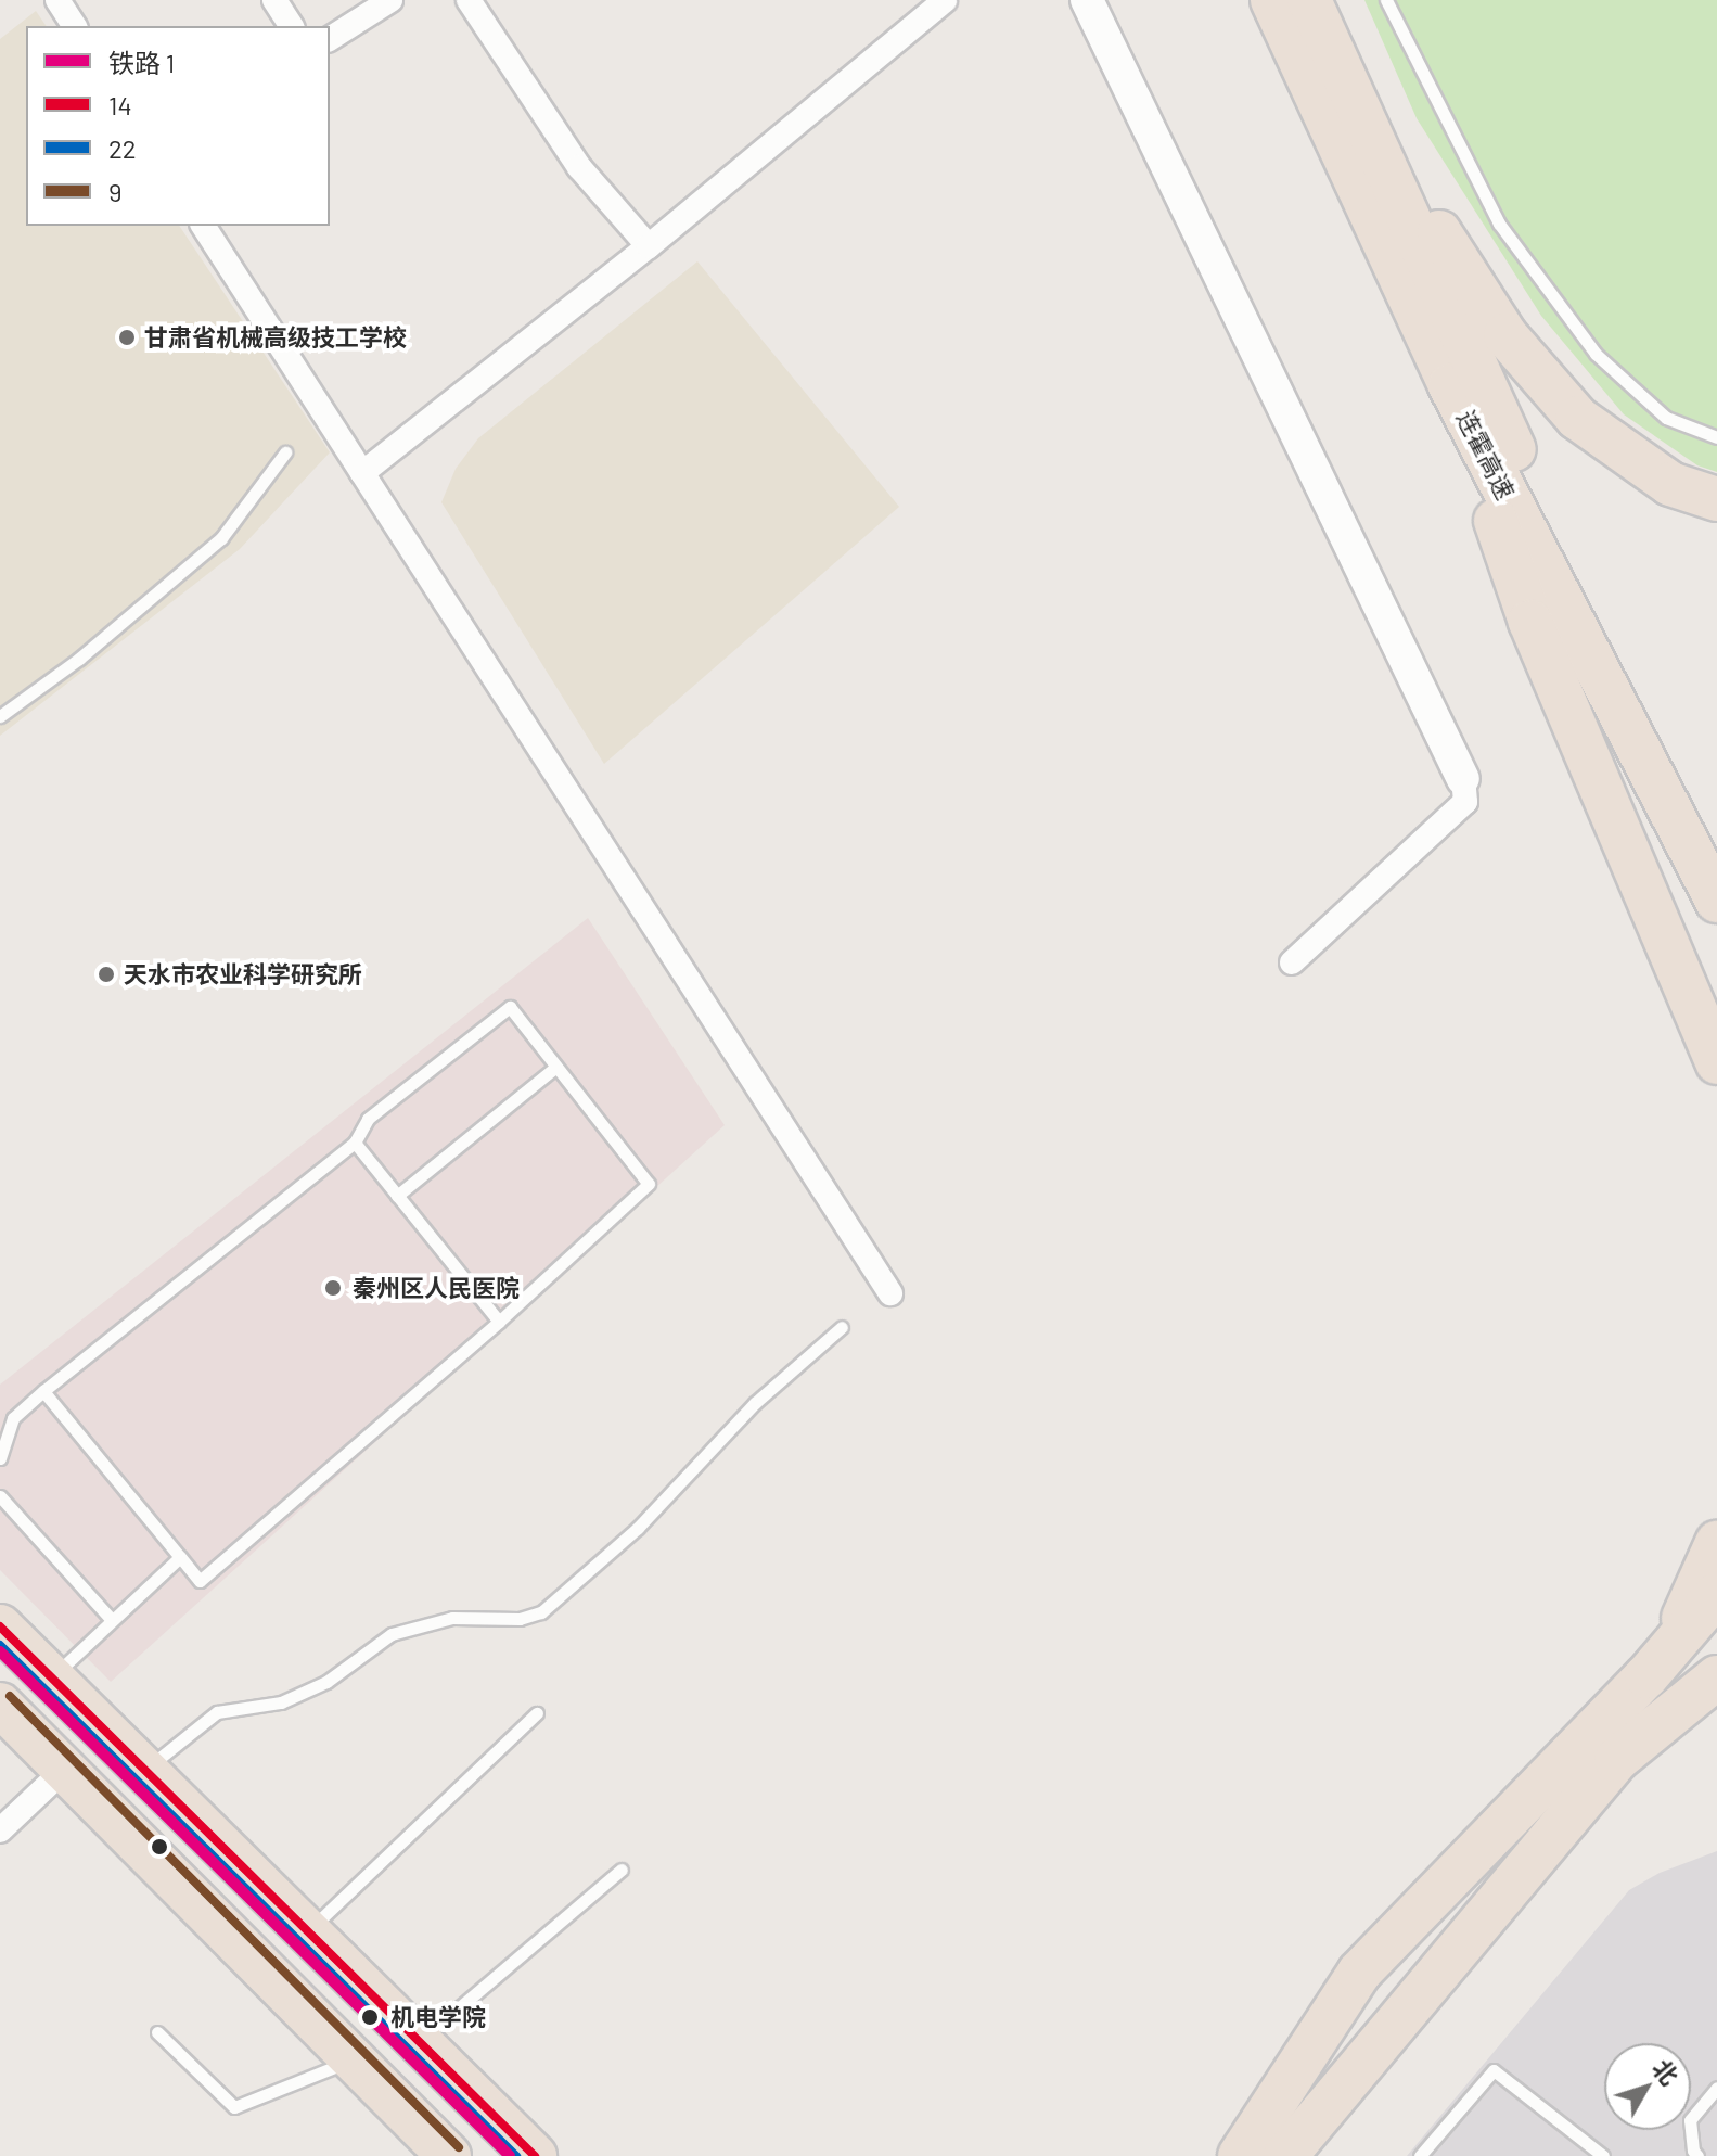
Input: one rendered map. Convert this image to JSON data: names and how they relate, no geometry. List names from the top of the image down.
{
  "streets": {
    "highway": ["连霍高速"]
  },
  "places": [
    "甘肃省机械高级技工学校",
    "天水市农业科学研究所",
    "秦州区人民医院",
    "机电学院"
  ],
  "lines": [
    "transit line 14",
    "transit line 22",
    "rail line 1",
    "transit line 9"
  ],
  "legend": [
    "铁路 1",
    "14",
    "22",
    "9"
  ],
  "north": "top right"
}
